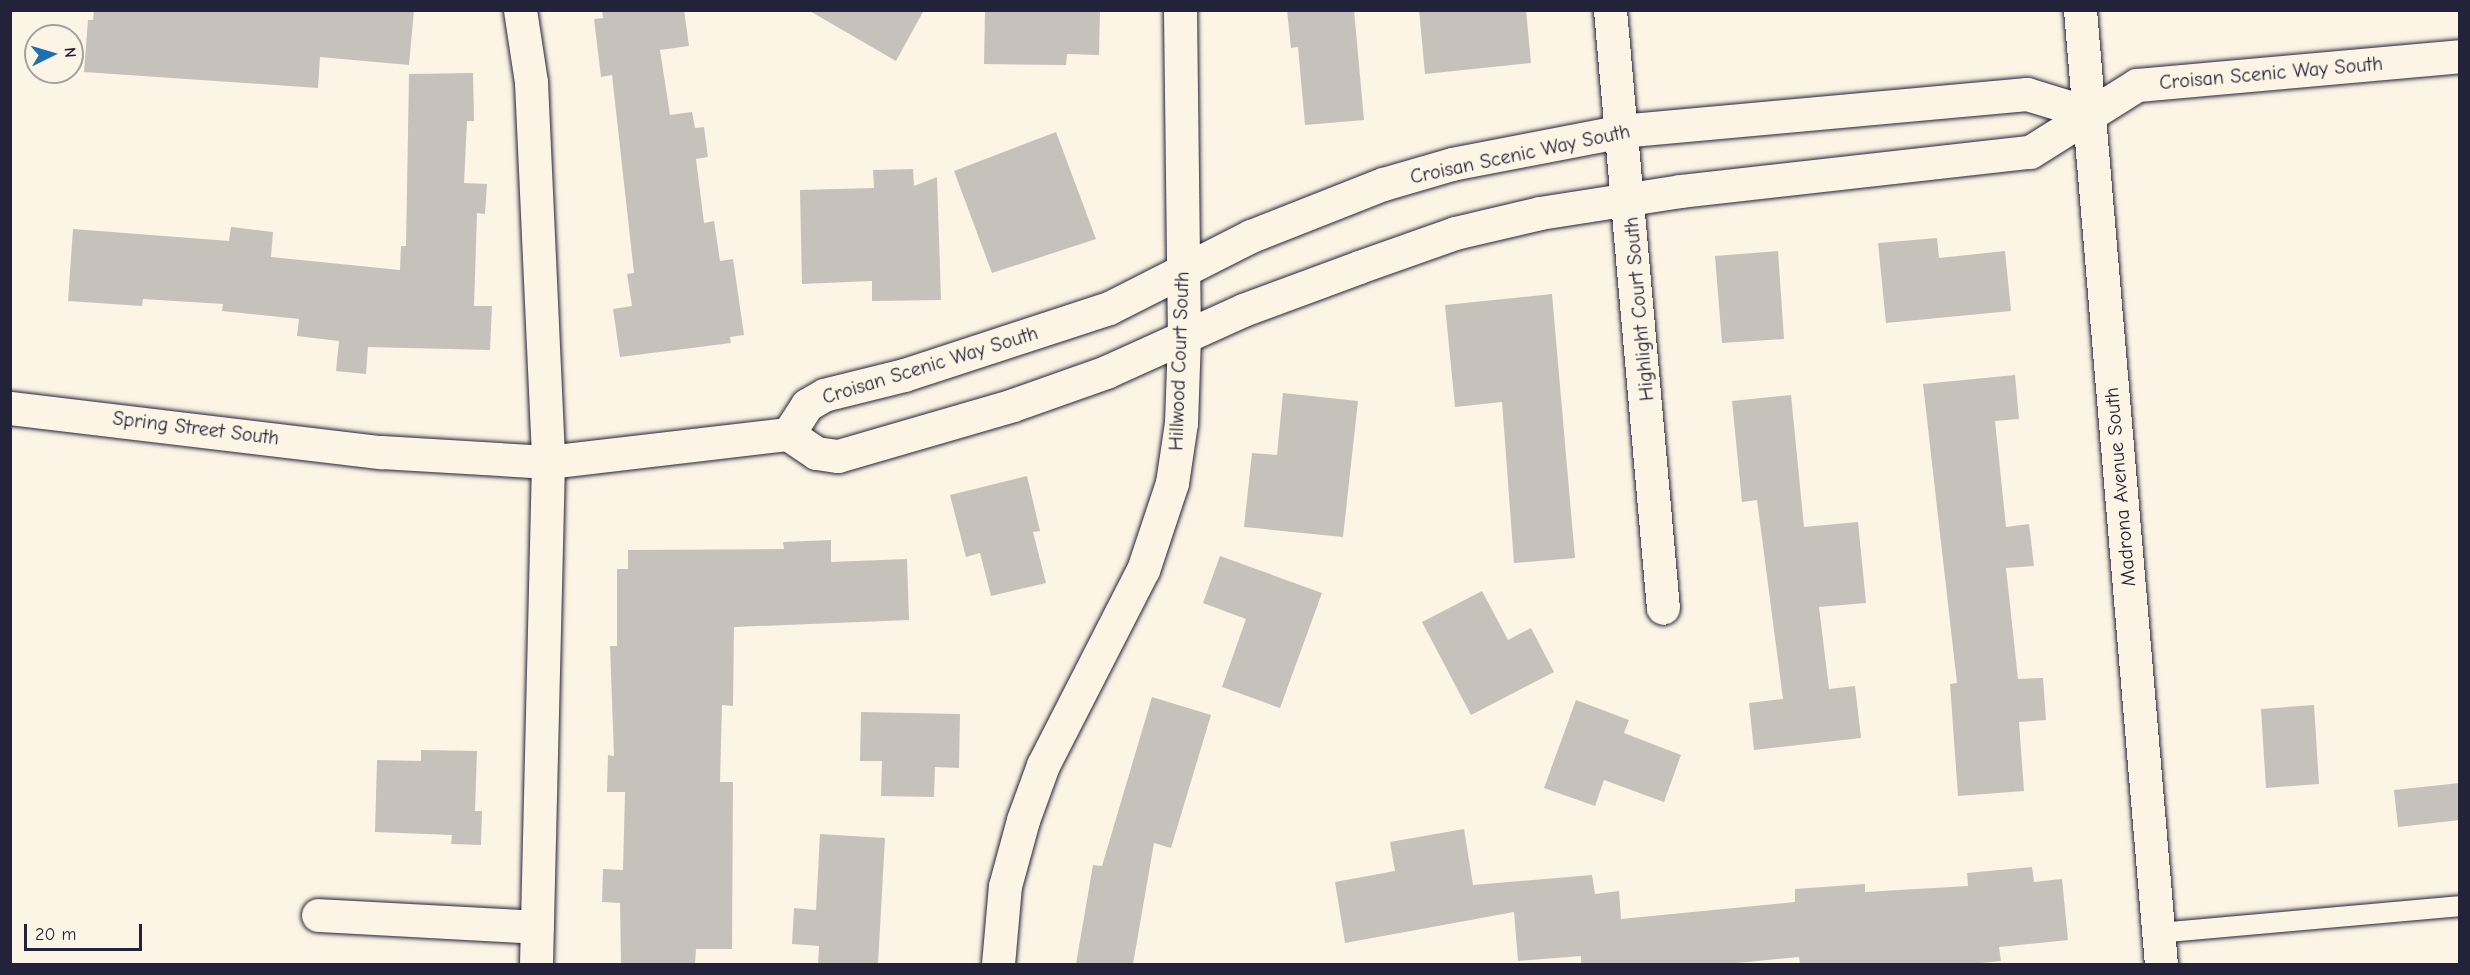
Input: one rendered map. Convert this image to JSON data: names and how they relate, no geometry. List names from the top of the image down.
{
  "streets": {
    "street": [
      "Croisan Scenic Way South",
      "Highlight Court South",
      "Hillwood Court South",
      "Spring Street South",
      "Madrona Avenue South"
    ]
  },
  "crossings": [
    ["Croisan Scenic Way South", "Highlight Court South"],
    ["Croisan Scenic Way South", "Hillwood Court South"],
    ["Croisan Scenic Way South", "Spring Street South"],
    ["Croisan Scenic Way South", "Madrona Avenue South"]
  ],
  "scale_bar": "20 m",
  "north": "right"
}
